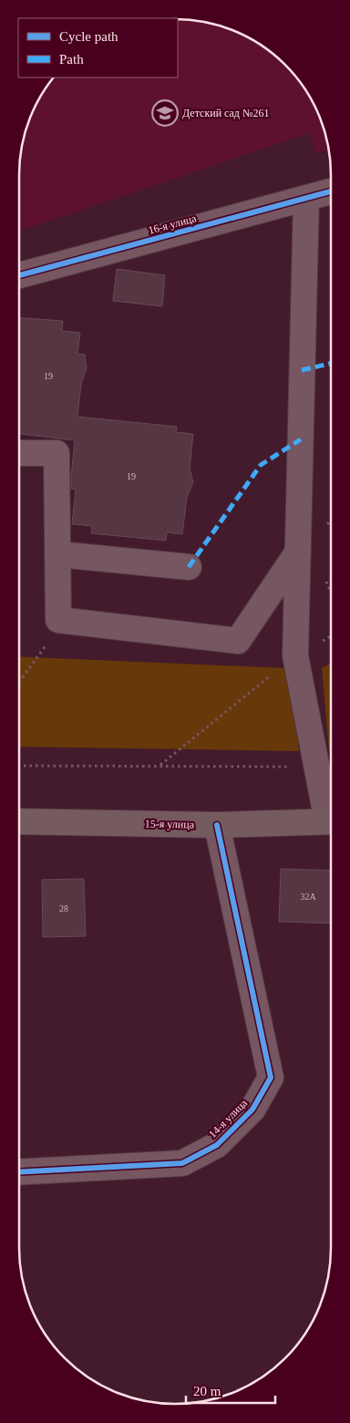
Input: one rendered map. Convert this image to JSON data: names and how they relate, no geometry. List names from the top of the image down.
{
  "streets": {
    "main road": ["15-я улица"],
    "street": ["16-я улица", "14-я улица"]
  },
  "crossings": [
    ["15-я улица", "14-я улица"]
  ],
  "places": {
    "school or university": ["Детский сад №261"]
  },
  "house_numbers": [
    "19",
    "19",
    "32А",
    "28"
  ],
  "legend": ["Cycle path", "Path"],
  "scale_bar": "20 m"
}
